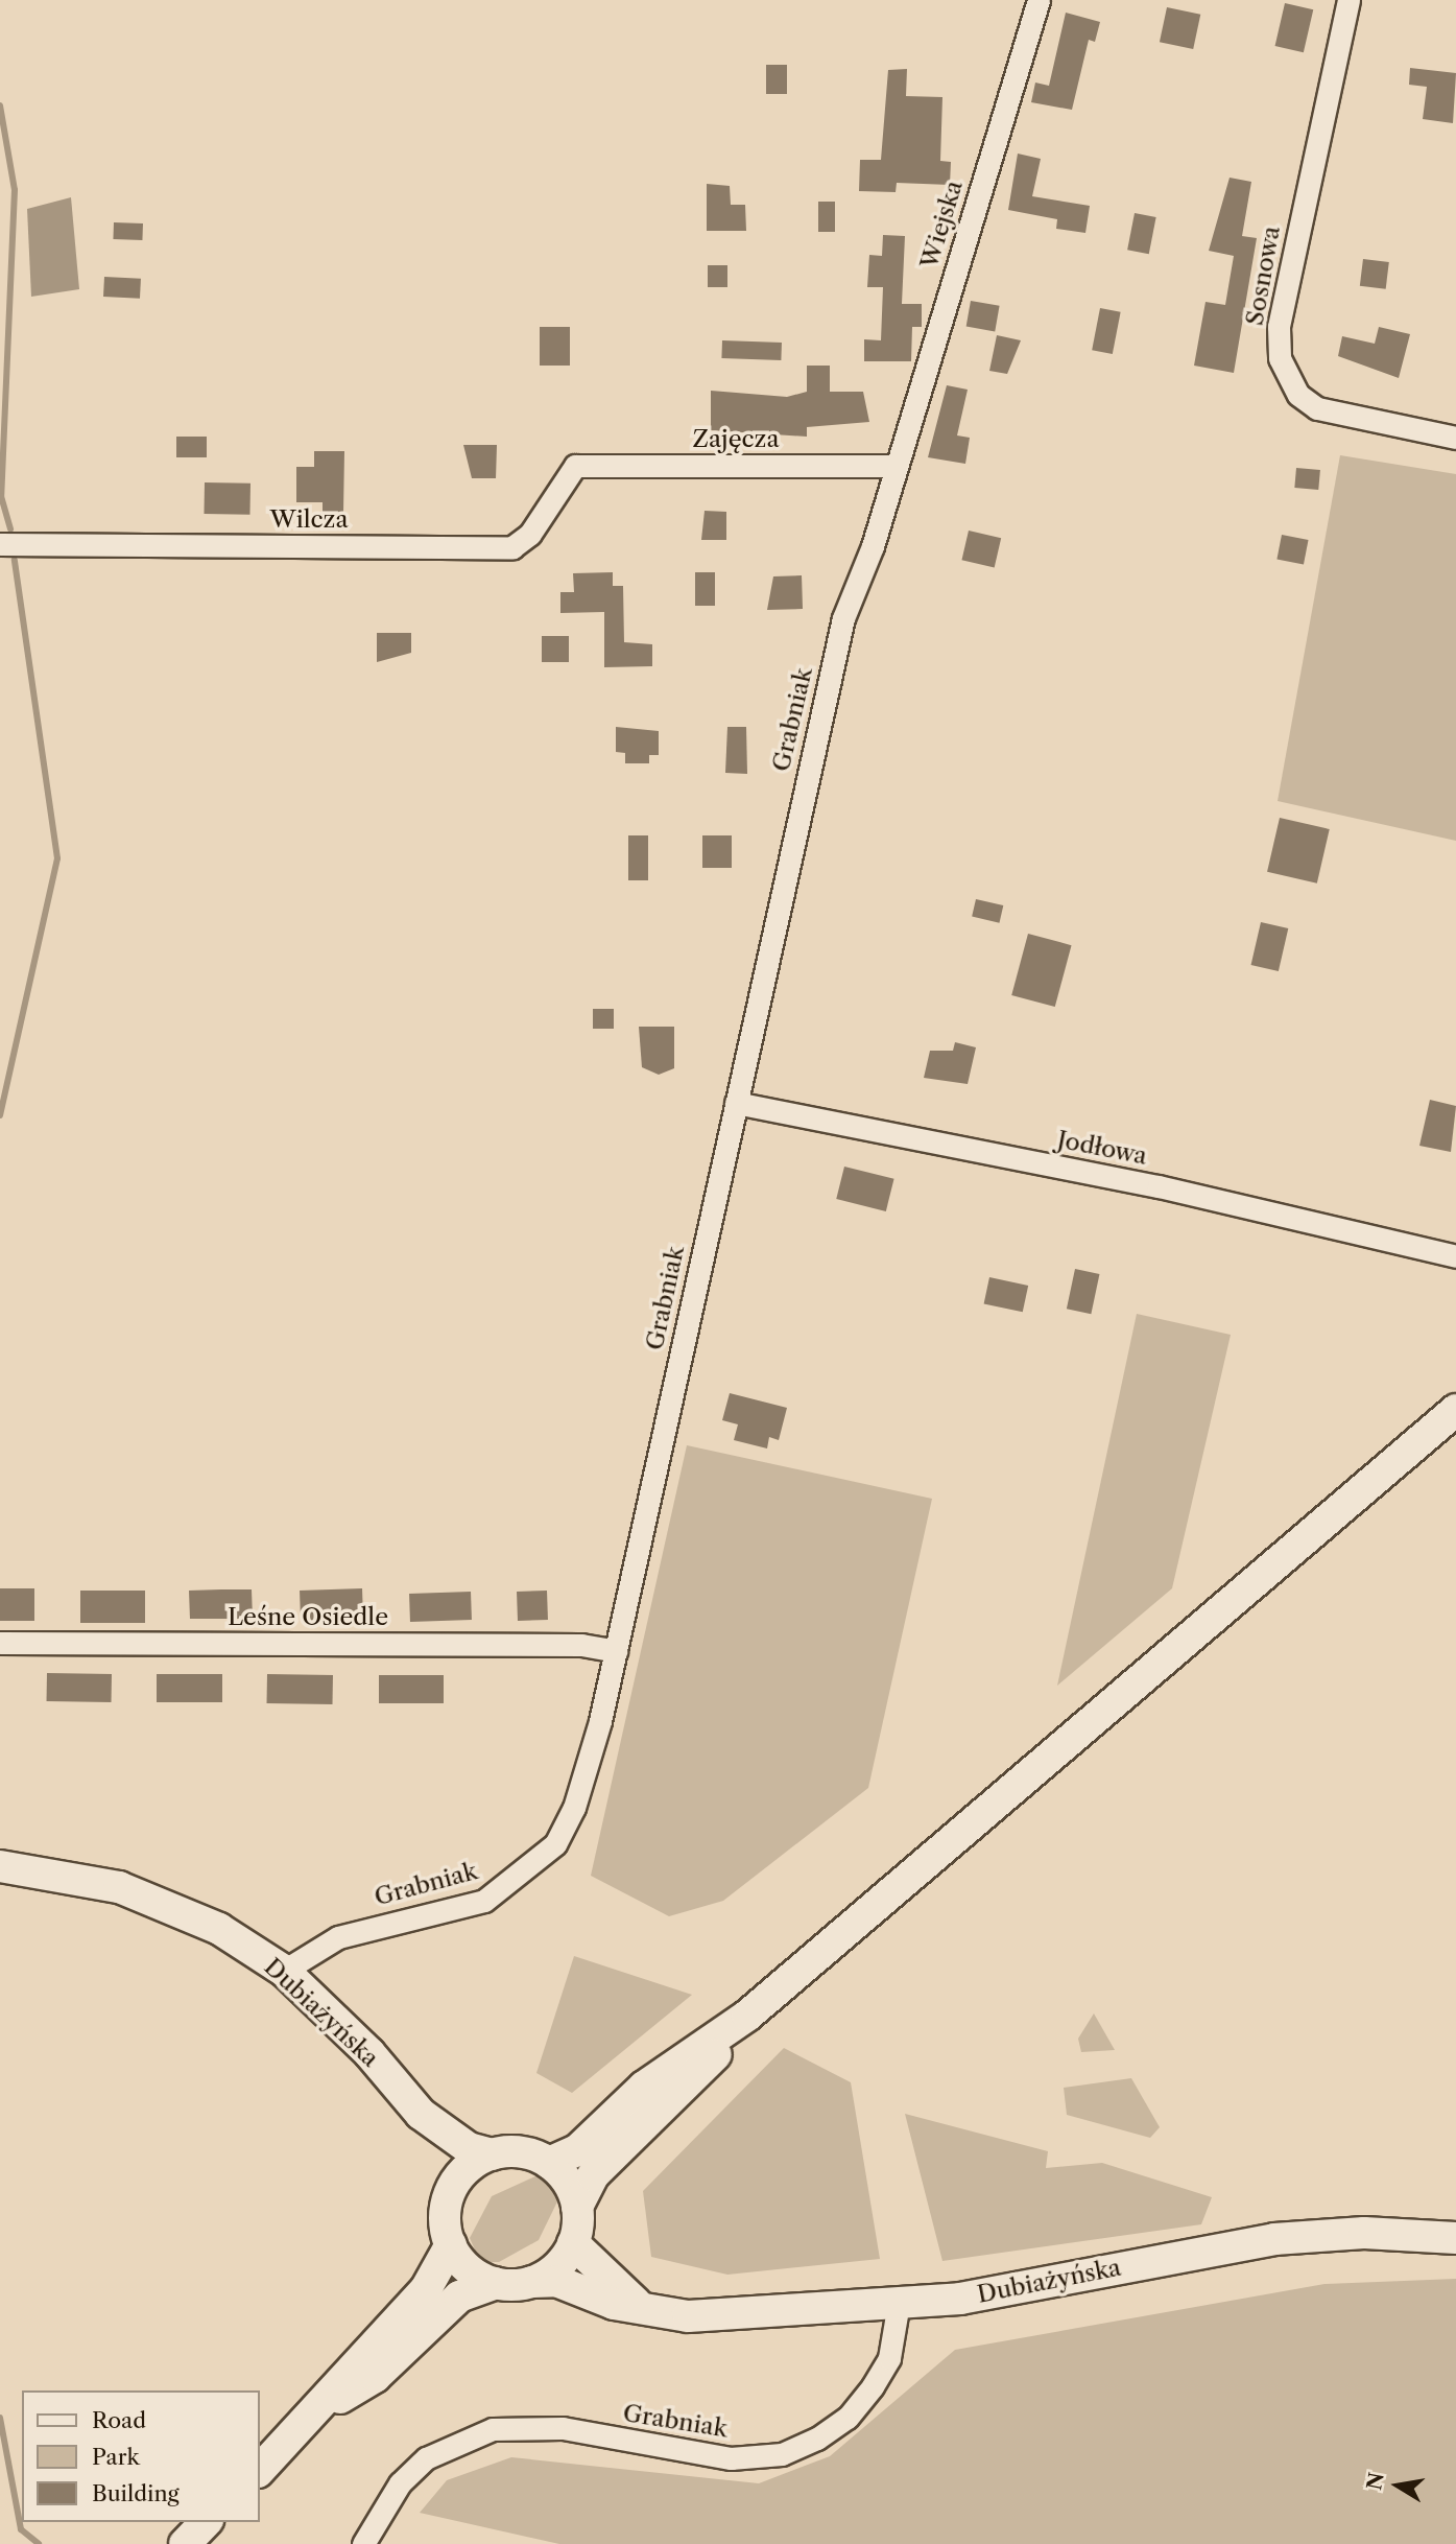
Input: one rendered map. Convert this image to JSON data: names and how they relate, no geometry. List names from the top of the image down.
{
  "streets": {
    "main road": ["Dubiażyńska"],
    "street": [
      "Wiejska",
      "Sosnowa",
      "Zajęcza",
      "Wilcza",
      "Grabniak",
      "Jodłowa",
      "Leśne Osiedle"
    ]
  },
  "crossings": [
    ["Wiejska", "Zajęcza"],
    ["Wiejska", "Grabniak"],
    ["Zajęcza", "Wilcza"],
    ["Zajęcza", "Grabniak"],
    ["Grabniak", "Jodłowa"],
    ["Grabniak", "Leśne Osiedle"],
    ["Grabniak", "Dubiażyńska"]
  ],
  "legend": ["Road", "Park", "Building"],
  "north": "left"
}
